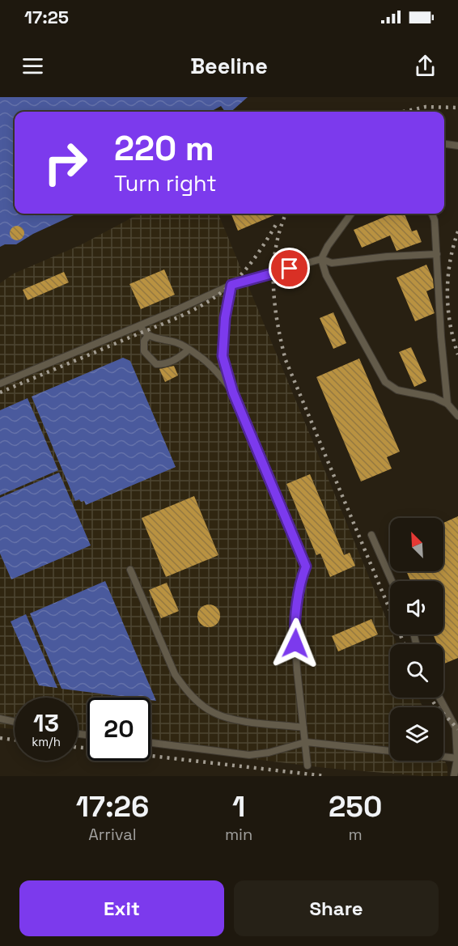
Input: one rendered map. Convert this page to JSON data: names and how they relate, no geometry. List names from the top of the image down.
{
  "north": "top left",
  "page": {
    "status": "17:25",
    "header": "Beeline",
    "turn": ["220 m", "Turn right"],
    "speed": "13 km/h",
    "limit": "20",
    "eta": [
      "17:26",
      "Arrival",
      "1",
      "min",
      "250",
      "m"
    ],
    "buttons": ["Exit", "Share"]
  }
}
